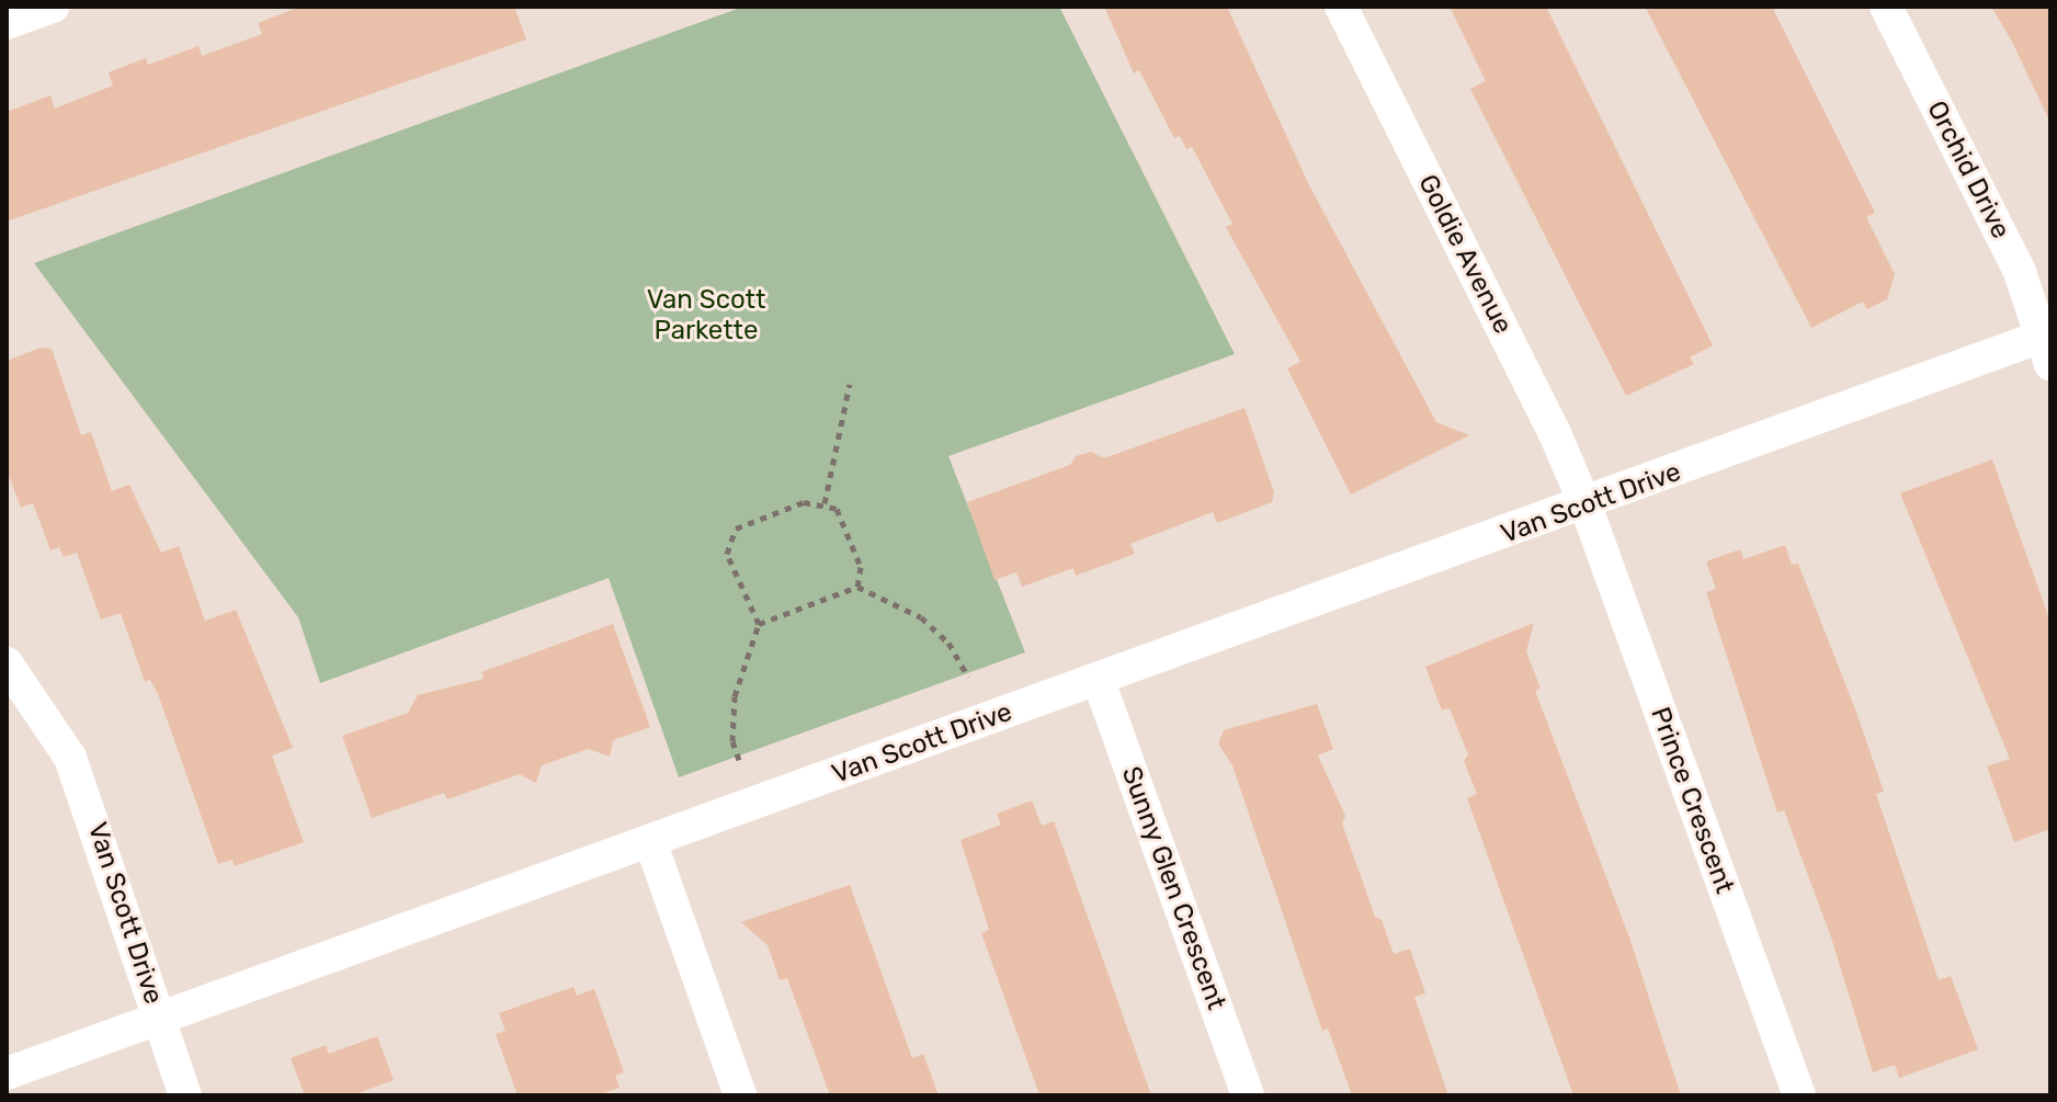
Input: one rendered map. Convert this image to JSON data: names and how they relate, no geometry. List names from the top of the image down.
{
  "streets": {
    "street": [
      "Orchid Drive",
      "Goldie Avenue",
      "Van Scott Drive",
      "Prince Crescent",
      "Sunny Glen Crescent"
    ]
  },
  "crossings": [
    ["Orchid Drive", "Van Scott Drive"],
    ["Goldie Avenue", "Van Scott Drive"],
    ["Goldie Avenue", "Prince Crescent"],
    ["Van Scott Drive", "Prince Crescent"],
    ["Van Scott Drive", "Sunny Glen Crescent"]
  ],
  "parks": ["Van Scott Parkette"]
}
